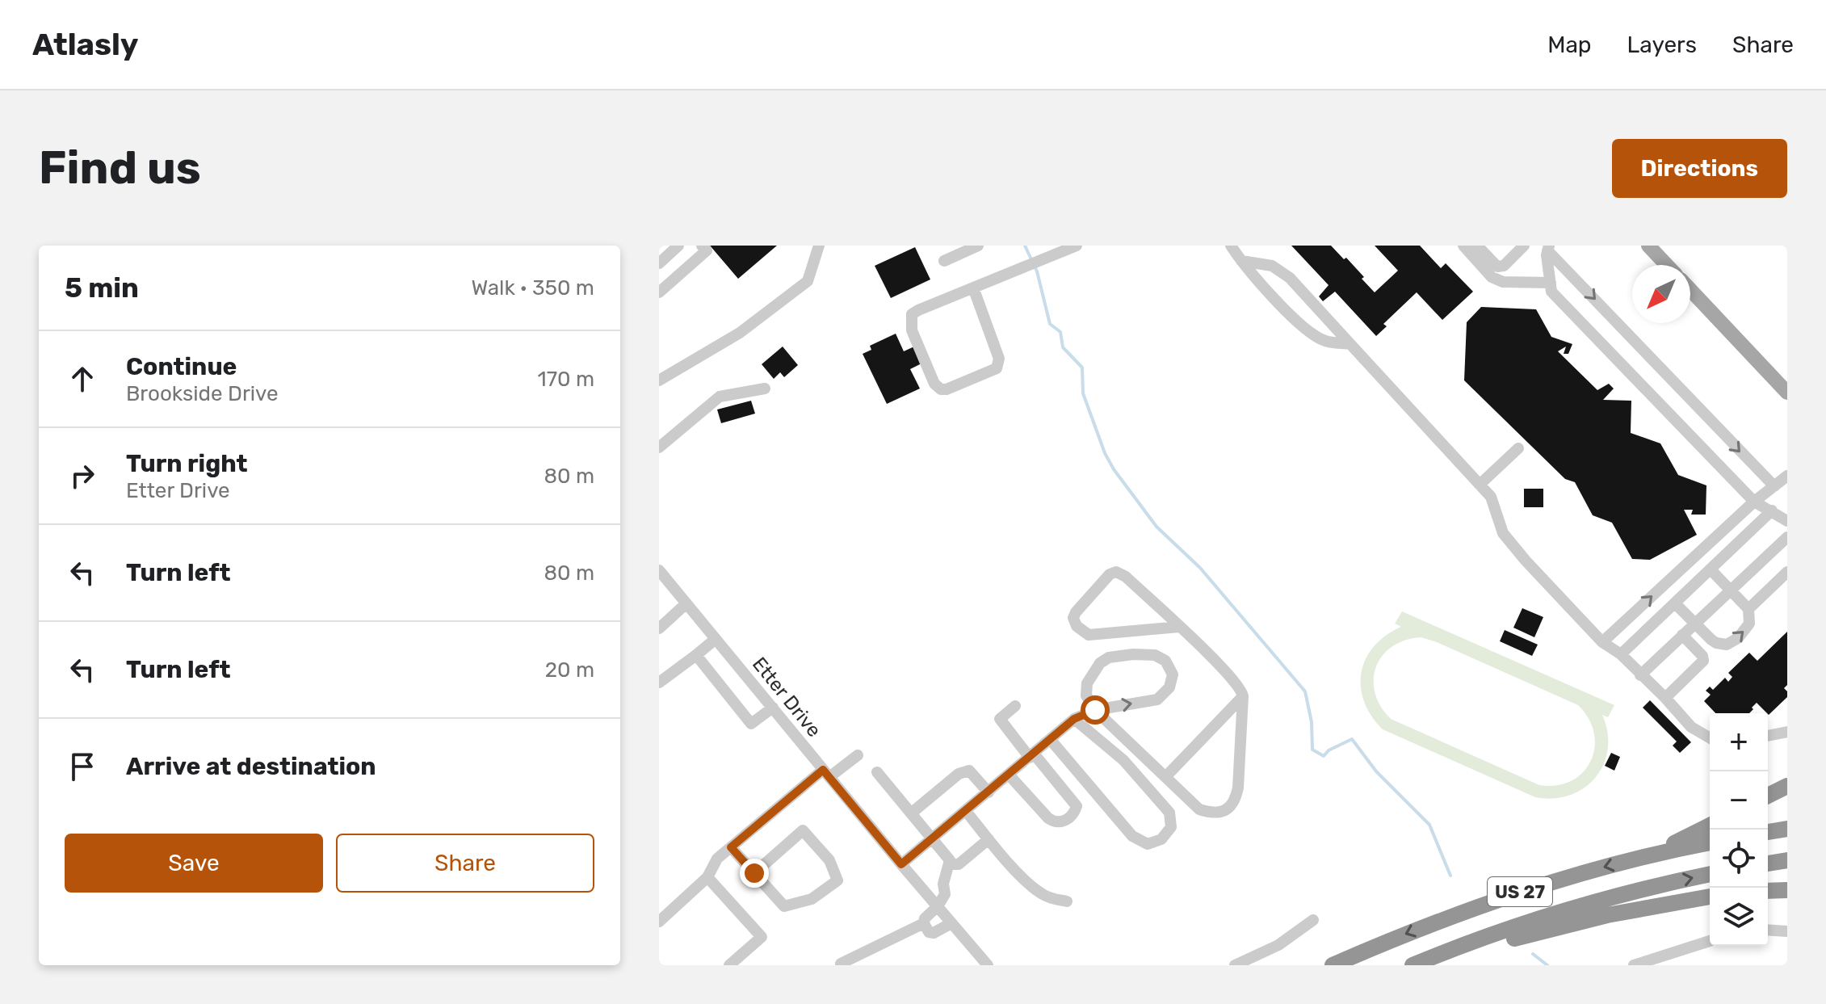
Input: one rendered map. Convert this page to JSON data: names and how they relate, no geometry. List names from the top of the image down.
{
  "streets": {
    "highway": ["US 27"],
    "street": ["Etter Drive"]
  },
  "north": "bottom left",
  "page": {
    "header": "Atlasly",
    "nav": ["Map", "Layers", "Share"],
    "buttons": [
      "Directions",
      ["Save", "Share"]
    ],
    "title": "Find us",
    "heading": ["5 min", "Walk · 350 m"],
    "list": [
      ["Continue", "Brookside Drive", "170 m"],
      ["Turn right", "Etter Drive", "80 m"],
      ["Turn left", "80 m"],
      ["Turn left", "20 m"],
      "Arrive at destination"
    ],
    "map_buttons": ["+", "−"]
  }
}
